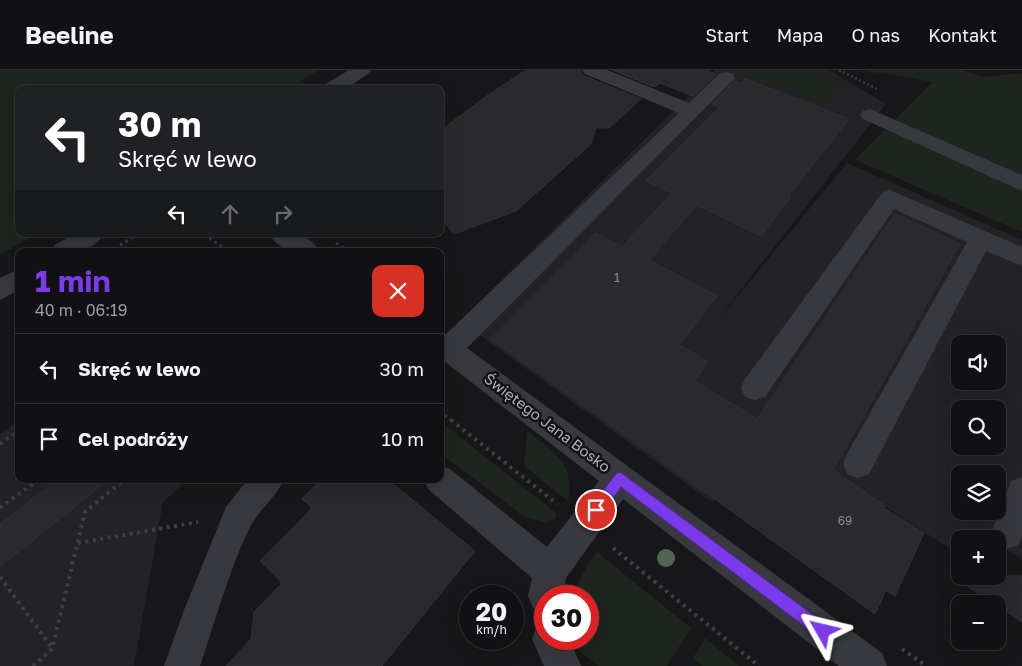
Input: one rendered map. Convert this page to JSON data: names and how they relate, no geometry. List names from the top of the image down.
{
  "streets": {
    "street": ["Świętego Jana Bosko"]
  },
  "house_numbers": ["1", "69"],
  "page": {
    "header": "Beeline",
    "nav": [
      "Start",
      "Mapa",
      "O nas",
      "Kontakt"
    ],
    "turn": ["30 m", "Skręć w lewo"],
    "heading": ["1 min", "40 m · 06:19"],
    "list": [
      {
        "name": "Skręć w lewo",
        "value": "30 m"
      },
      {
        "name": "Cel podróży",
        "value": "10 m"
      }
    ],
    "map_buttons": ["+", "−"],
    "speed": "20 km/h",
    "limit": "30"
  }
}
